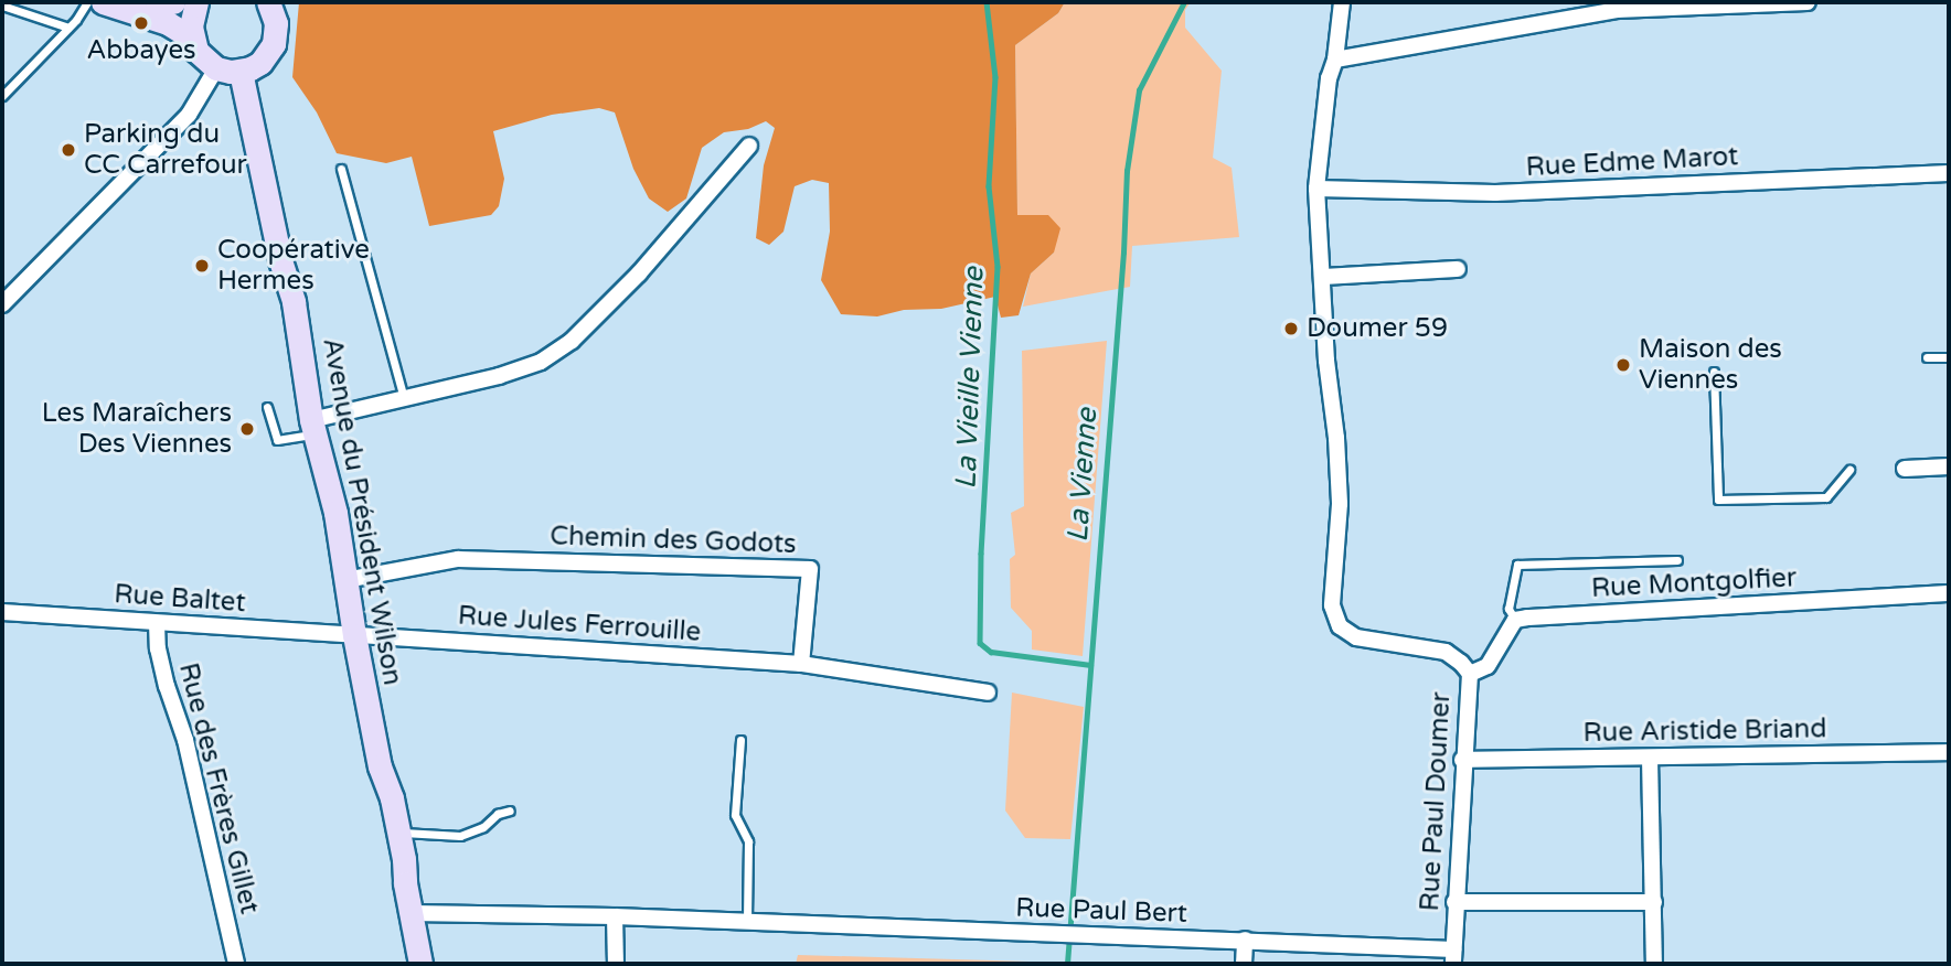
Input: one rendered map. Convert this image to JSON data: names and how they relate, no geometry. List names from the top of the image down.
{
  "streets": {
    "street": [
      "Rue Edme Marot",
      "Avenue du Président Wilson",
      "Chemin des Godots",
      "Rue Montgolfier",
      "Rue Baltet",
      "Rue Jules Ferrouille",
      "Rue Aristide Briand",
      "Rue des Frères Gillet",
      "Rue Paul Doumer",
      "Rue Paul Bert"
    ]
  },
  "crossings": [
    ["Rue Edme Marot", "Rue Paul Doumer"],
    ["Avenue du Président Wilson", "Chemin des Godots"],
    ["Avenue du Président Wilson", "Rue Baltet"],
    ["Avenue du Président Wilson", "Rue Jules Ferrouille"],
    ["Avenue du Président Wilson", "Rue Paul Bert"],
    ["Chemin des Godots", "Rue Jules Ferrouille"],
    ["Rue Baltet", "Rue Jules Ferrouille"],
    ["Rue Baltet", "Rue des Frères Gillet"],
    ["Rue Aristide Briand", "Rue Paul Doumer"],
    ["Rue Paul Doumer", "Rue Paul Bert"]
  ],
  "water": ["La Vieille Vienne", "La Vienne"],
  "places": [
    "Abbayes",
    "Parking du CC Carrefour",
    "Coopérative Hermes",
    "Doumer 59",
    "Maison des Viennes",
    "Les Maraîchers Des Viennes"
  ]
}
